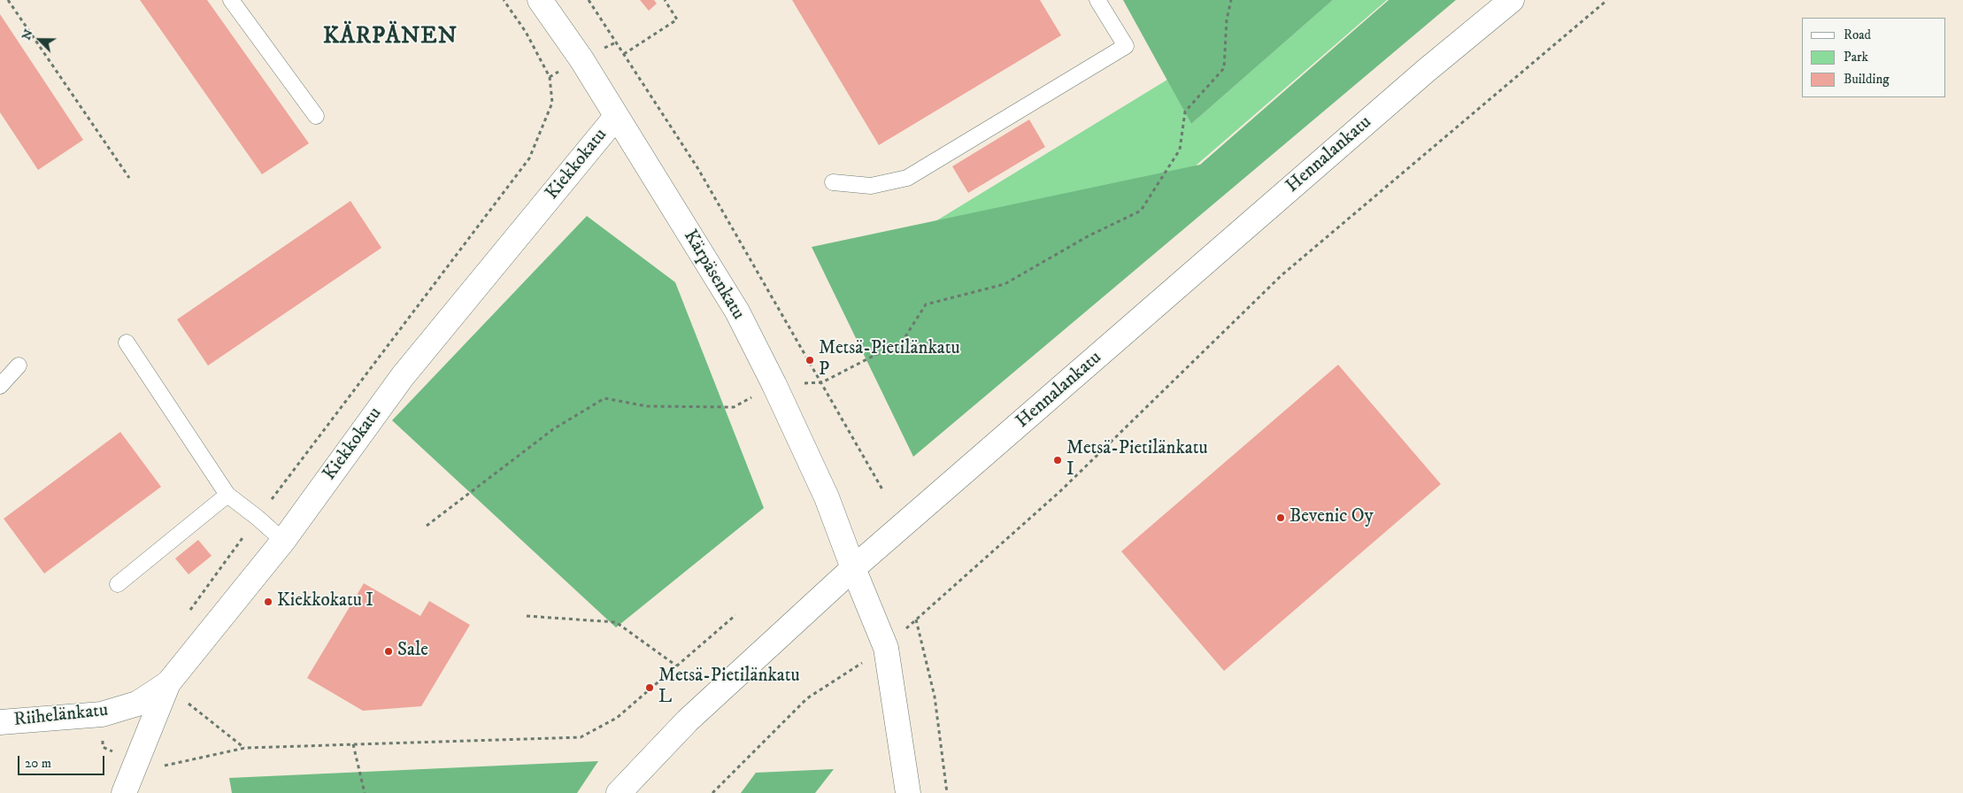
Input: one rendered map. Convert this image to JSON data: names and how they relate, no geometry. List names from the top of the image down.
{
  "streets": {
    "street": [
      "Hennalankatu",
      "Kiekkokatu",
      "Kärpäsenkatu",
      "Riihelänkatu"
    ]
  },
  "crossings": [
    ["Hennalankatu", "Kärpäsenkatu"],
    ["Kiekkokatu", "Kärpäsenkatu"],
    ["Kiekkokatu", "Riihelänkatu"]
  ],
  "districts": ["KÄRPÄNEN"],
  "places": [
    "Metsä-Pietilänkatu P",
    "Metsä-Pietilänkatu I",
    "Bevenic Oy",
    "Kiekkokatu I",
    "Sale",
    "Metsä-Pietilänkatu L"
  ],
  "legend": ["Road", "Park", "Building"],
  "scale_bar": "20 m",
  "north": "top left"
}
